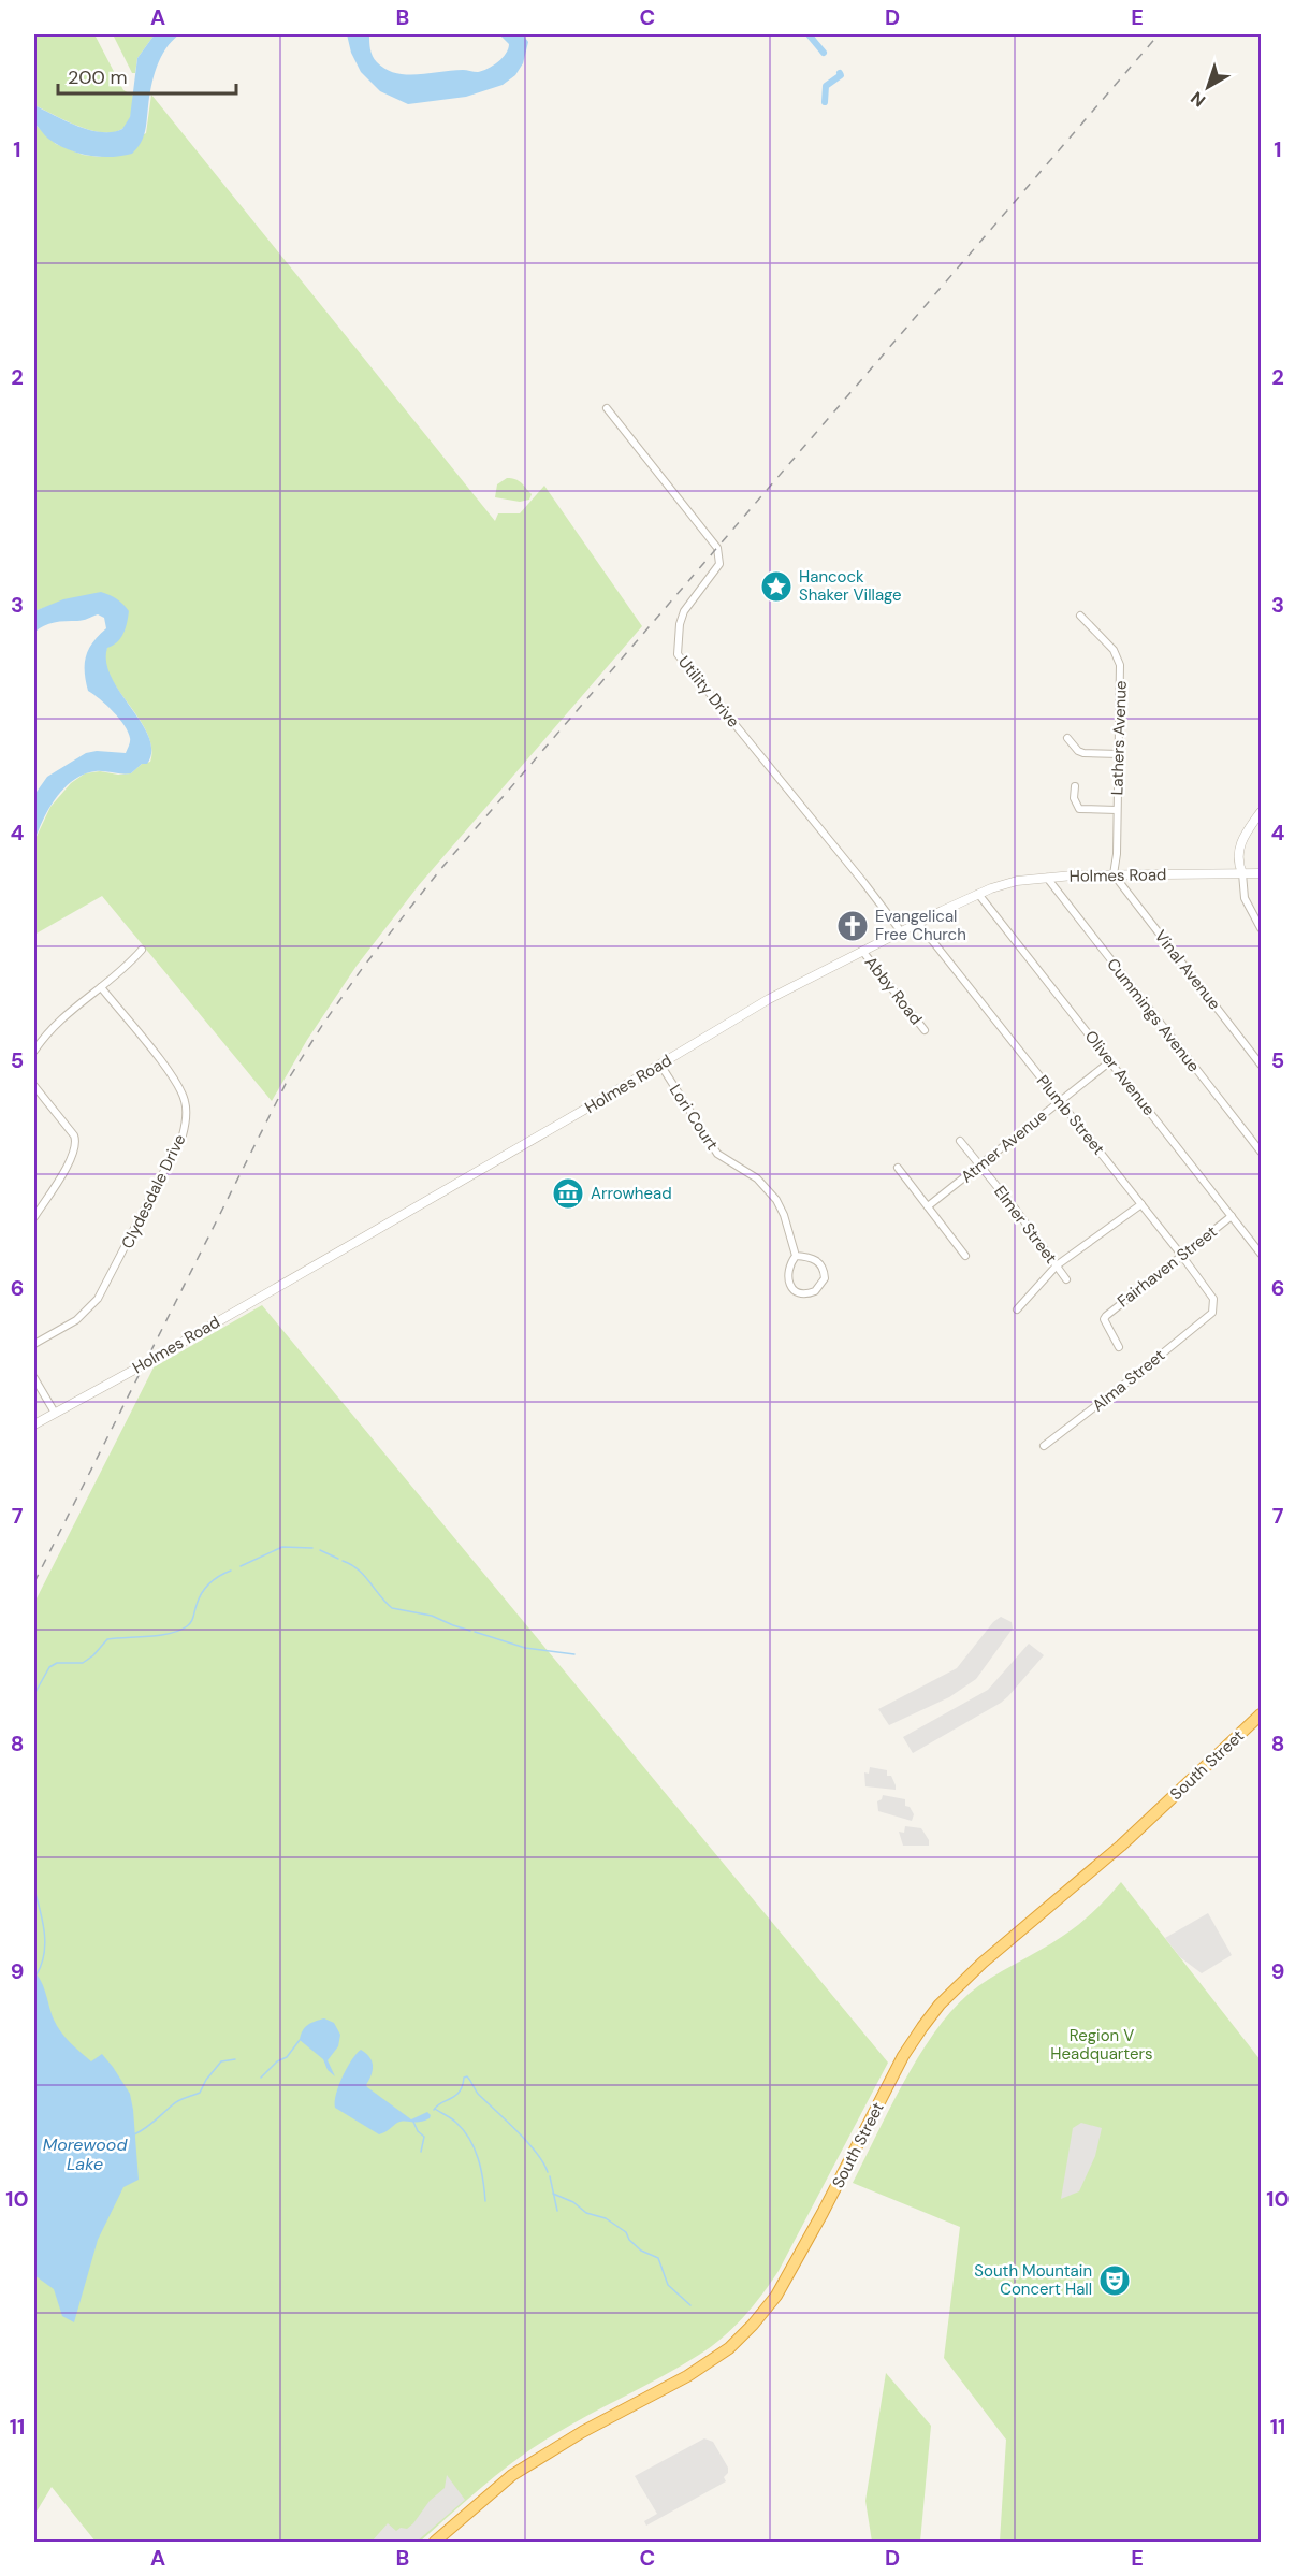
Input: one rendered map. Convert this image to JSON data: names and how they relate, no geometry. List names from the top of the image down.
{
  "streets": {
    "highway": ["South Street"],
    "street": [
      "Utility Drive",
      "Lathers Avenue",
      "Holmes Road",
      "Vinal Avenue",
      "Abby Road",
      "Cummings Avenue",
      "Oliver Avenue",
      "Plumb Street",
      "Lori Court",
      "Atmer Avenue",
      "Clydesdale Drive",
      "Elmer Street",
      "Fairhaven Street",
      "Alma Street"
    ]
  },
  "crossings": [
    ["Utility Drive", "Holmes Road"],
    ["Lathers Avenue", "Holmes Road"],
    ["Lathers Avenue", "Vinal Avenue"],
    ["Holmes Road", "Vinal Avenue"],
    ["Holmes Road", "Abby Road"],
    ["Holmes Road", "Cummings Avenue"],
    ["Holmes Road", "Oliver Avenue"],
    ["Holmes Road", "Plumb Street"],
    ["Holmes Road", "Lori Court"],
    ["Oliver Avenue", "Atmer Avenue"],
    ["Oliver Avenue", "Fairhaven Street"],
    ["Plumb Street", "Atmer Avenue"],
    ["Plumb Street", "Fairhaven Street"],
    ["Plumb Street", "Alma Street"],
    ["Atmer Avenue", "Elmer Street"]
  ],
  "water": ["Morewood Lake"],
  "parks": ["Region V Headquarters"],
  "places": {
    "place": ["Hancock Shaker Village"],
    "church": ["Evangelical Free Church"],
    "museum": ["Arrowhead"],
    "theatre": ["South Mountain Concert Hall"]
  },
  "scale_bar": "200 m",
  "north": "bottom left",
  "grid": {
    "columns": [
      "A",
      "B",
      "C",
      "D",
      "E"
    ],
    "rows": [
      "1",
      "2",
      "3",
      "4",
      "5",
      "6",
      "7",
      "8",
      "9",
      "10",
      "11"
    ]
  }
}
